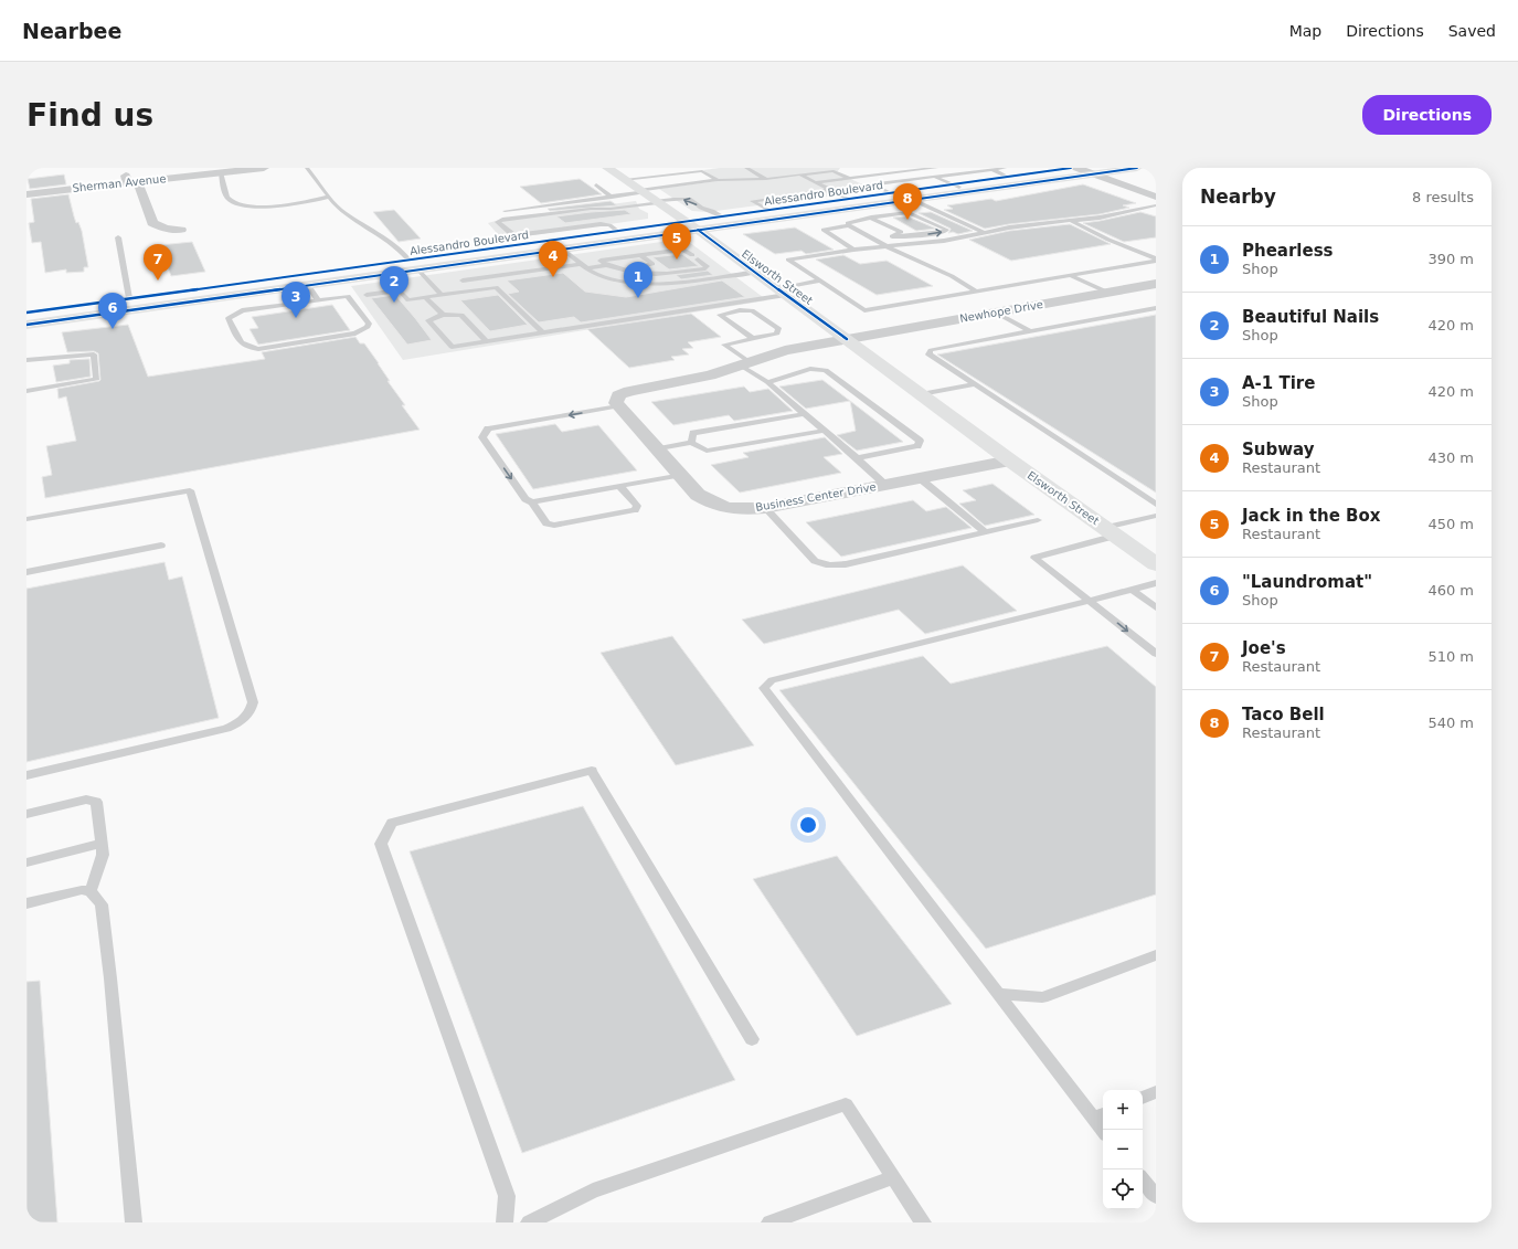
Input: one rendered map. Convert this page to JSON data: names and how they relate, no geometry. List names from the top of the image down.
{
  "streets": {
    "main road": ["Alessandro Boulevard", "Elsworth Street"],
    "street": ["Sherman Avenue", "Newhope Drive", "Business Center Drive"]
  },
  "crossings": [
    ["Alessandro Boulevard", "Elsworth Street"],
    ["Elsworth Street", "Newhope Drive"],
    ["Elsworth Street", "Business Center Drive"]
  ],
  "page": {
    "header": "Nearbee",
    "nav": ["Map", "Directions", "Saved"],
    "buttons": "Directions",
    "title": "Find us",
    "heading": ["Nearby", "8 results"],
    "pins": [
      "8",
      "5",
      "4",
      "7",
      "1",
      "2",
      "3",
      "6"
    ],
    "list": [
      {
        "mark": "1",
        "name": "Phearless",
        "note": "Shop",
        "value": "390 m"
      },
      {
        "mark": "2",
        "name": "Beautiful Nails",
        "note": "Shop",
        "value": "420 m"
      },
      {
        "mark": "3",
        "name": "A-1 Tire",
        "note": "Shop",
        "value": "420 m"
      },
      {
        "mark": "4",
        "name": "Subway",
        "note": "Restaurant",
        "value": "430 m"
      },
      {
        "mark": "5",
        "name": "Jack in the Box",
        "note": "Restaurant",
        "value": "450 m"
      },
      {
        "mark": "6",
        "name": "\"Laundromat\"",
        "note": "Shop",
        "value": "460 m"
      },
      {
        "mark": "7",
        "name": "Joe's",
        "note": "Restaurant",
        "value": "510 m"
      },
      {
        "mark": "8",
        "name": "Taco Bell",
        "note": "Restaurant",
        "value": "540 m"
      }
    ],
    "map_buttons": ["+", "−"]
  }
}
